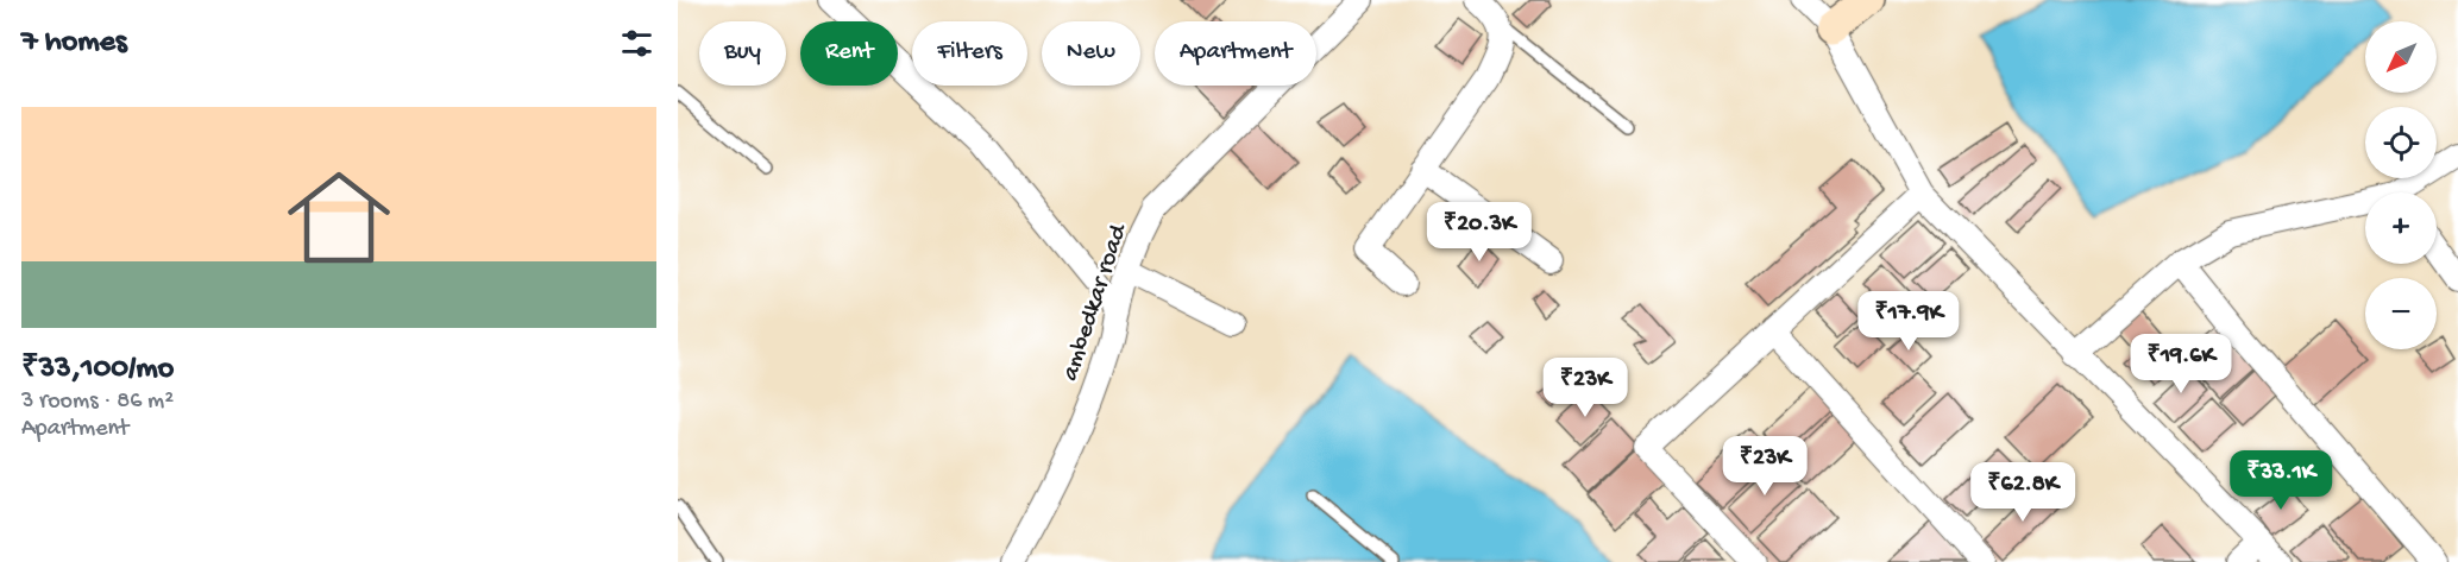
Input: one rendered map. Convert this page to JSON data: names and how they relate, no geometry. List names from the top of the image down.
{
  "streets": {
    "street": ["ambedkar road"]
  },
  "north": "bottom left",
  "page": {
    "heading": "7 homes",
    "map_buttons": ["+", "−"],
    "chip": [
      "Buy",
      "Rent",
      "Filters",
      "New",
      "Apartment"
    ],
    "list": [
      {
        "name": "₹33,100/mo",
        "note": "3 rooms · 86 m² · Apartment"
      }
    ],
    "price": [
      "₹20.3K",
      "₹17.9K",
      "₹19.6K",
      "₹23K",
      "₹23K",
      "₹33.1K",
      "₹62.8K"
    ]
  }
}
